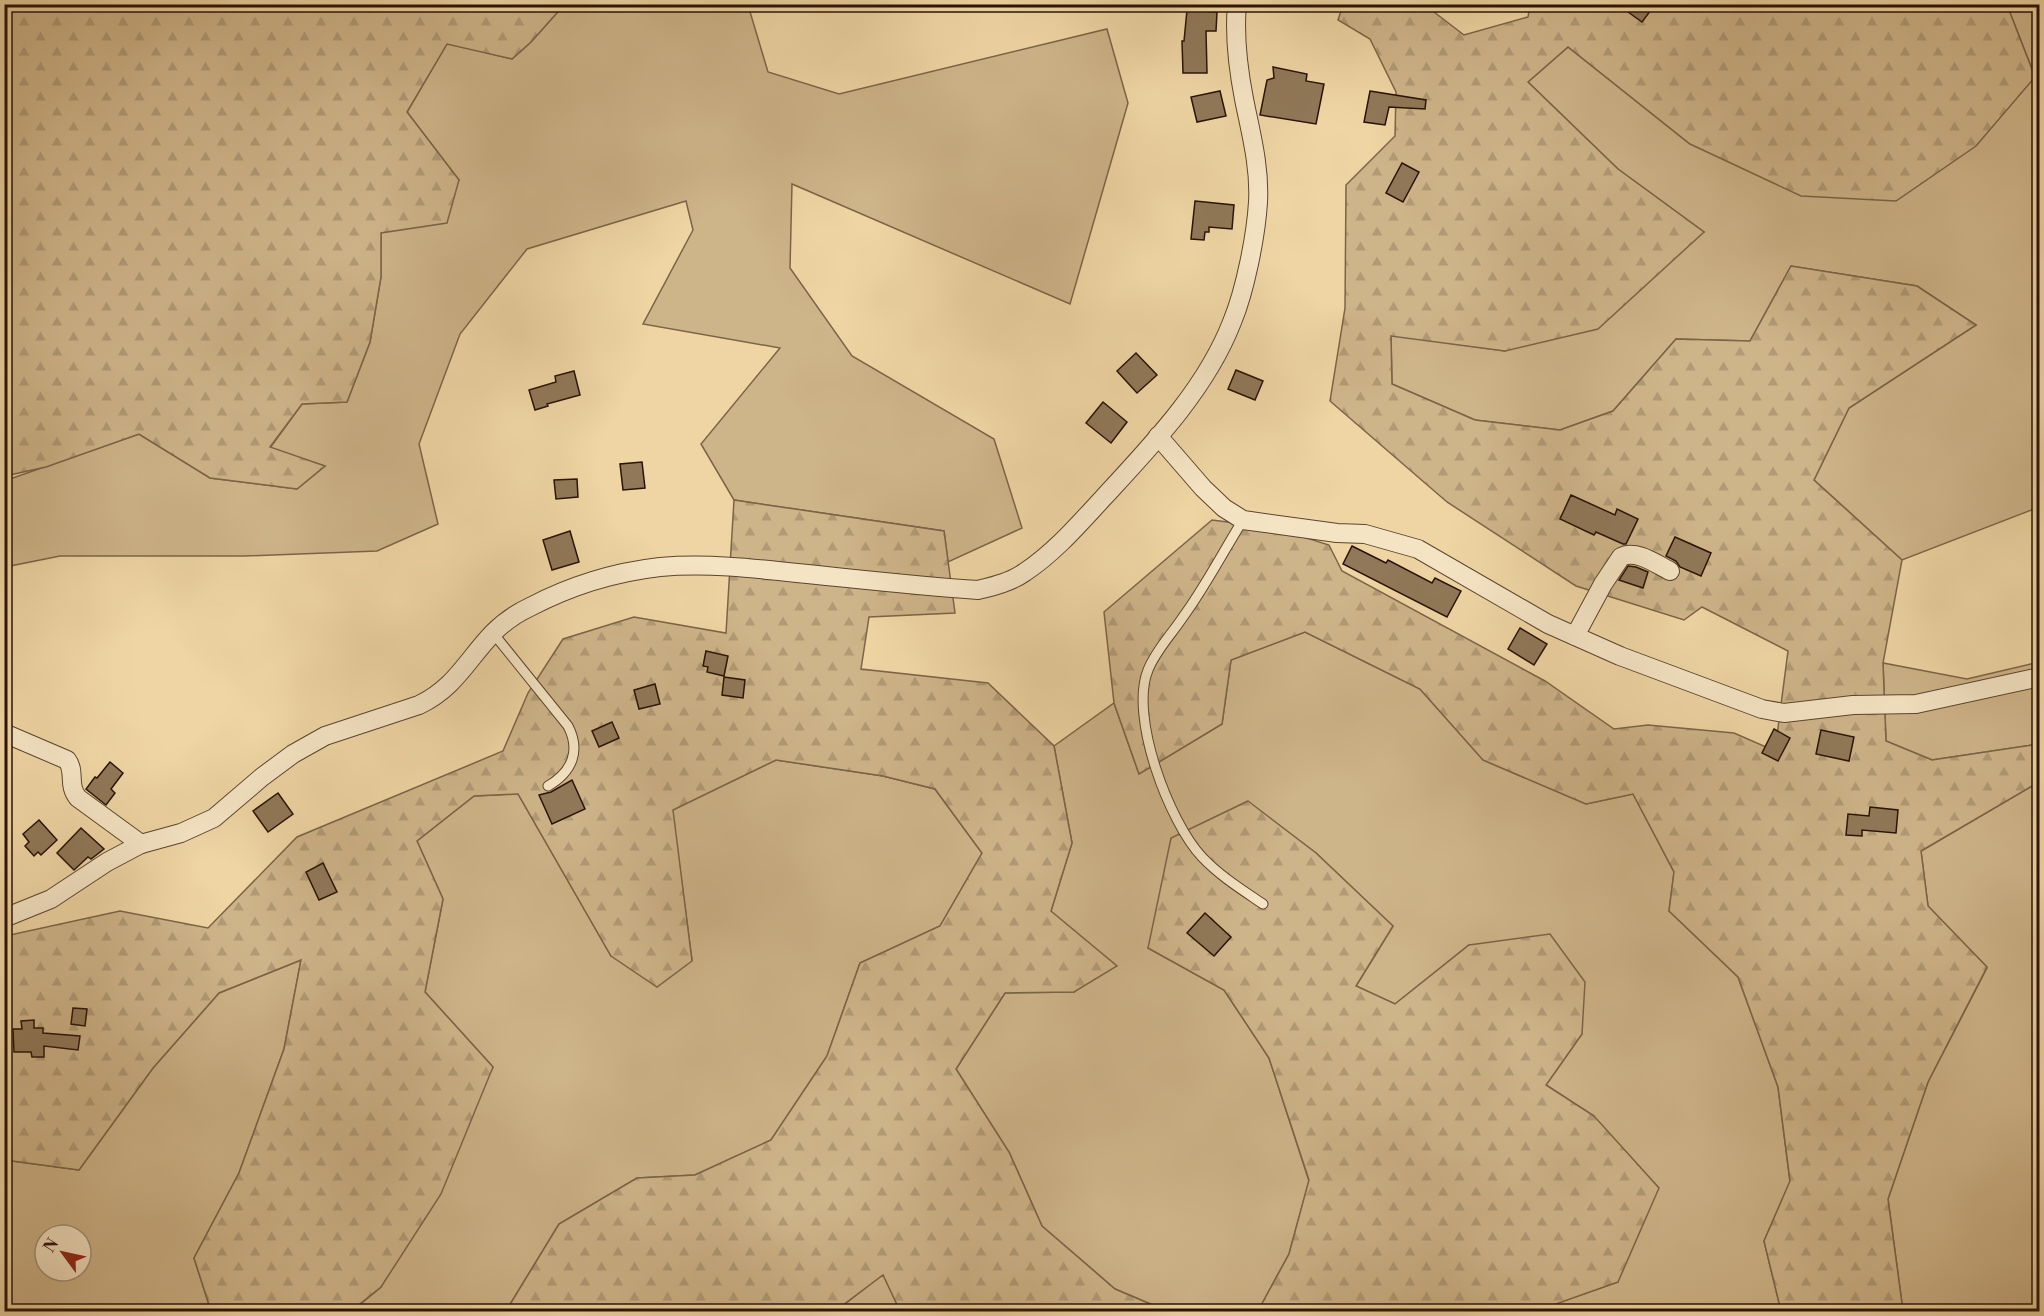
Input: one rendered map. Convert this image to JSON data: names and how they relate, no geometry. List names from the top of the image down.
{
  "north": "top left"
}
